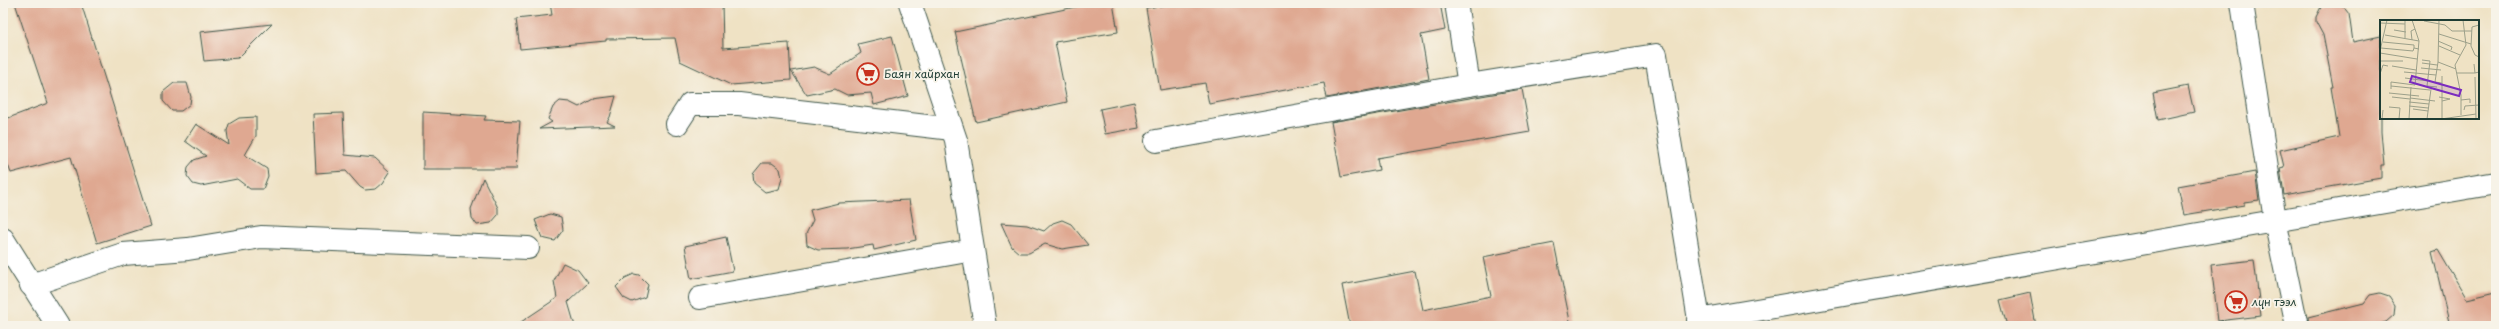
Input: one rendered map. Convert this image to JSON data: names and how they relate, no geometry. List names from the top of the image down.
{
  "places": {
    "supermarket": ["Баян хайрхан", "лүн тээл"]
  }
}
